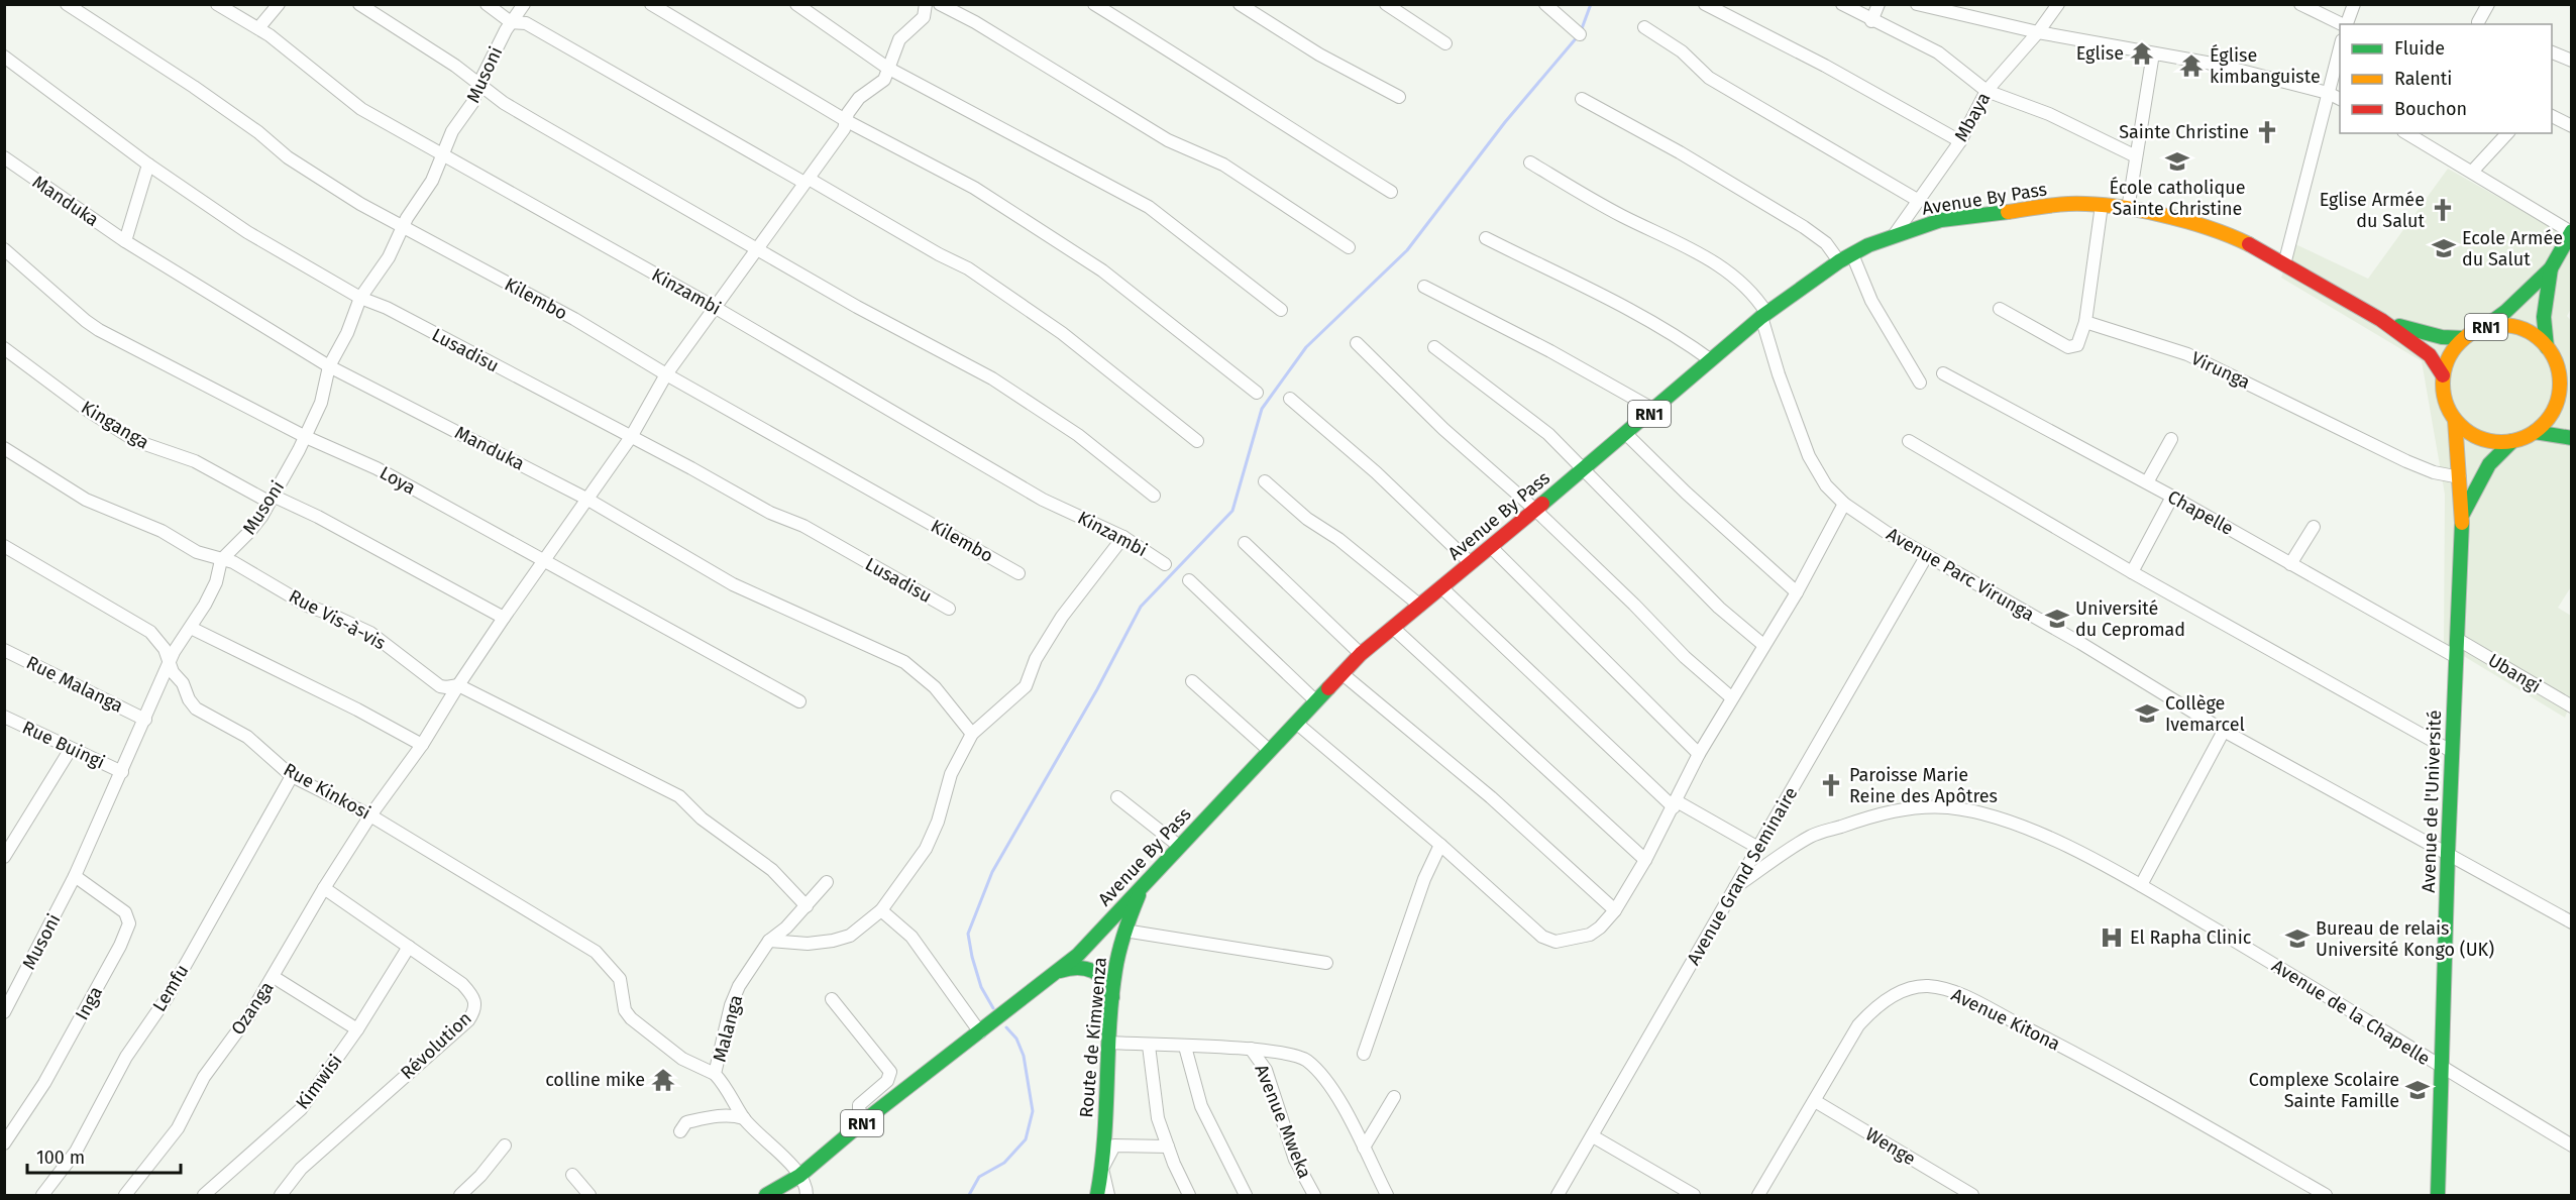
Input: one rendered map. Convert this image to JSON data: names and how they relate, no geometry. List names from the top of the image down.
{
  "streets": {
    "main road": [
      "Avenue By Pass",
      "RN1",
      "Avenue de l'Université",
      "Route de Kimwenza"
    ],
    "street": [
      "Musoni",
      "Mbaya",
      "Manduka",
      "Kinzambi",
      "Kilembo",
      "Lusadisu",
      "Virunga",
      "Kinganga",
      "Loya",
      "Chapelle",
      "Avenue Parc Virunga",
      "Rue Vis-à-vis",
      "Ubangi",
      "Rue Malanga",
      "Rue Buingi",
      "Rue Kinkosi",
      "Avenue Grand Seminaire",
      "Lemfu",
      "Inga",
      "Ozanga",
      "Avenue de la Chapelle",
      "Avenue Kitona",
      "Malanga",
      "Révolution",
      "Kimwisi",
      "Avenue Mweka",
      "Wenge"
    ]
  },
  "crossings": [
    ["Musoni", "Manduka"],
    ["Musoni", "Kinzambi"],
    ["Musoni", "Kilembo"],
    ["Musoni", "Lusadisu"],
    ["Musoni", "Kinganga"],
    ["Musoni", "Loya"],
    ["Musoni", "Rue Vis-à-vis"],
    ["Musoni", "Rue Malanga"],
    ["Musoni", "Rue Buingi"],
    ["Musoni", "Rue Kinkosi"],
    ["Musoni", "Inga"],
    ["Mbaya", "Avenue By Pass"],
    ["Avenue By Pass", "RN1"],
    ["Avenue By Pass", "Avenue Parc Virunga"],
    ["Avenue By Pass", "Malanga"],
    ["Avenue By Pass", "Route de Kimwenza"],
    ["Manduka", "Ozanga"],
    ["Kinzambi", "Ozanga"],
    ["Kilembo", "Ozanga"],
    ["RN1", "Avenue de l'Université"],
    ["Lusadisu", "Ozanga"],
    ["Virunga", "Avenue de l'Université"],
    ["Kinganga", "Ozanga"],
    ["Loya", "Ozanga"],
    ["Chapelle", "Avenue de l'Université"],
    ["Avenue Parc Virunga", "Avenue de l'Université"],
    ["Avenue Parc Virunga", "Avenue Grand Seminaire"],
    ["Rue Vis-à-vis", "Ozanga"],
    ["Rue Vis-à-vis", "Malanga"],
    ["Ubangi", "Avenue de l'Université"],
    ["Rue Kinkosi", "Lemfu"],
    ["Rue Kinkosi", "Ozanga"],
    ["Rue Kinkosi", "Malanga"],
    ["Avenue de l'Université", "Avenue de la Chapelle"],
    ["Avenue Grand Seminaire", "Avenue de la Chapelle"],
    ["Ozanga", "Révolution"],
    ["Avenue Kitona", "Wenge"],
    ["Révolution", "Kimwisi"]
  ],
  "places": {
    "temple": ["Eglise", "Église kimbanguiste", "colline mike"],
    "church": ["Sainte Christine", "Eglise Armée du Salut", "Paroisse Marie Reine des Apôtres"],
    "school or university": [
      "École catholique Sainte Christine",
      "Ecole Armée du Salut",
      "Université du Cepromad",
      "Collège Ivemarcel",
      "Bureau de relais Université Kongo (UK)",
      "Complexe Scolaire Sainte Famille"
    ],
    "hospital": ["El Rapha Clinic"]
  },
  "legend": ["Fluide", "Ralenti", "Bouchon"],
  "scale_bar": "100 m"
}
